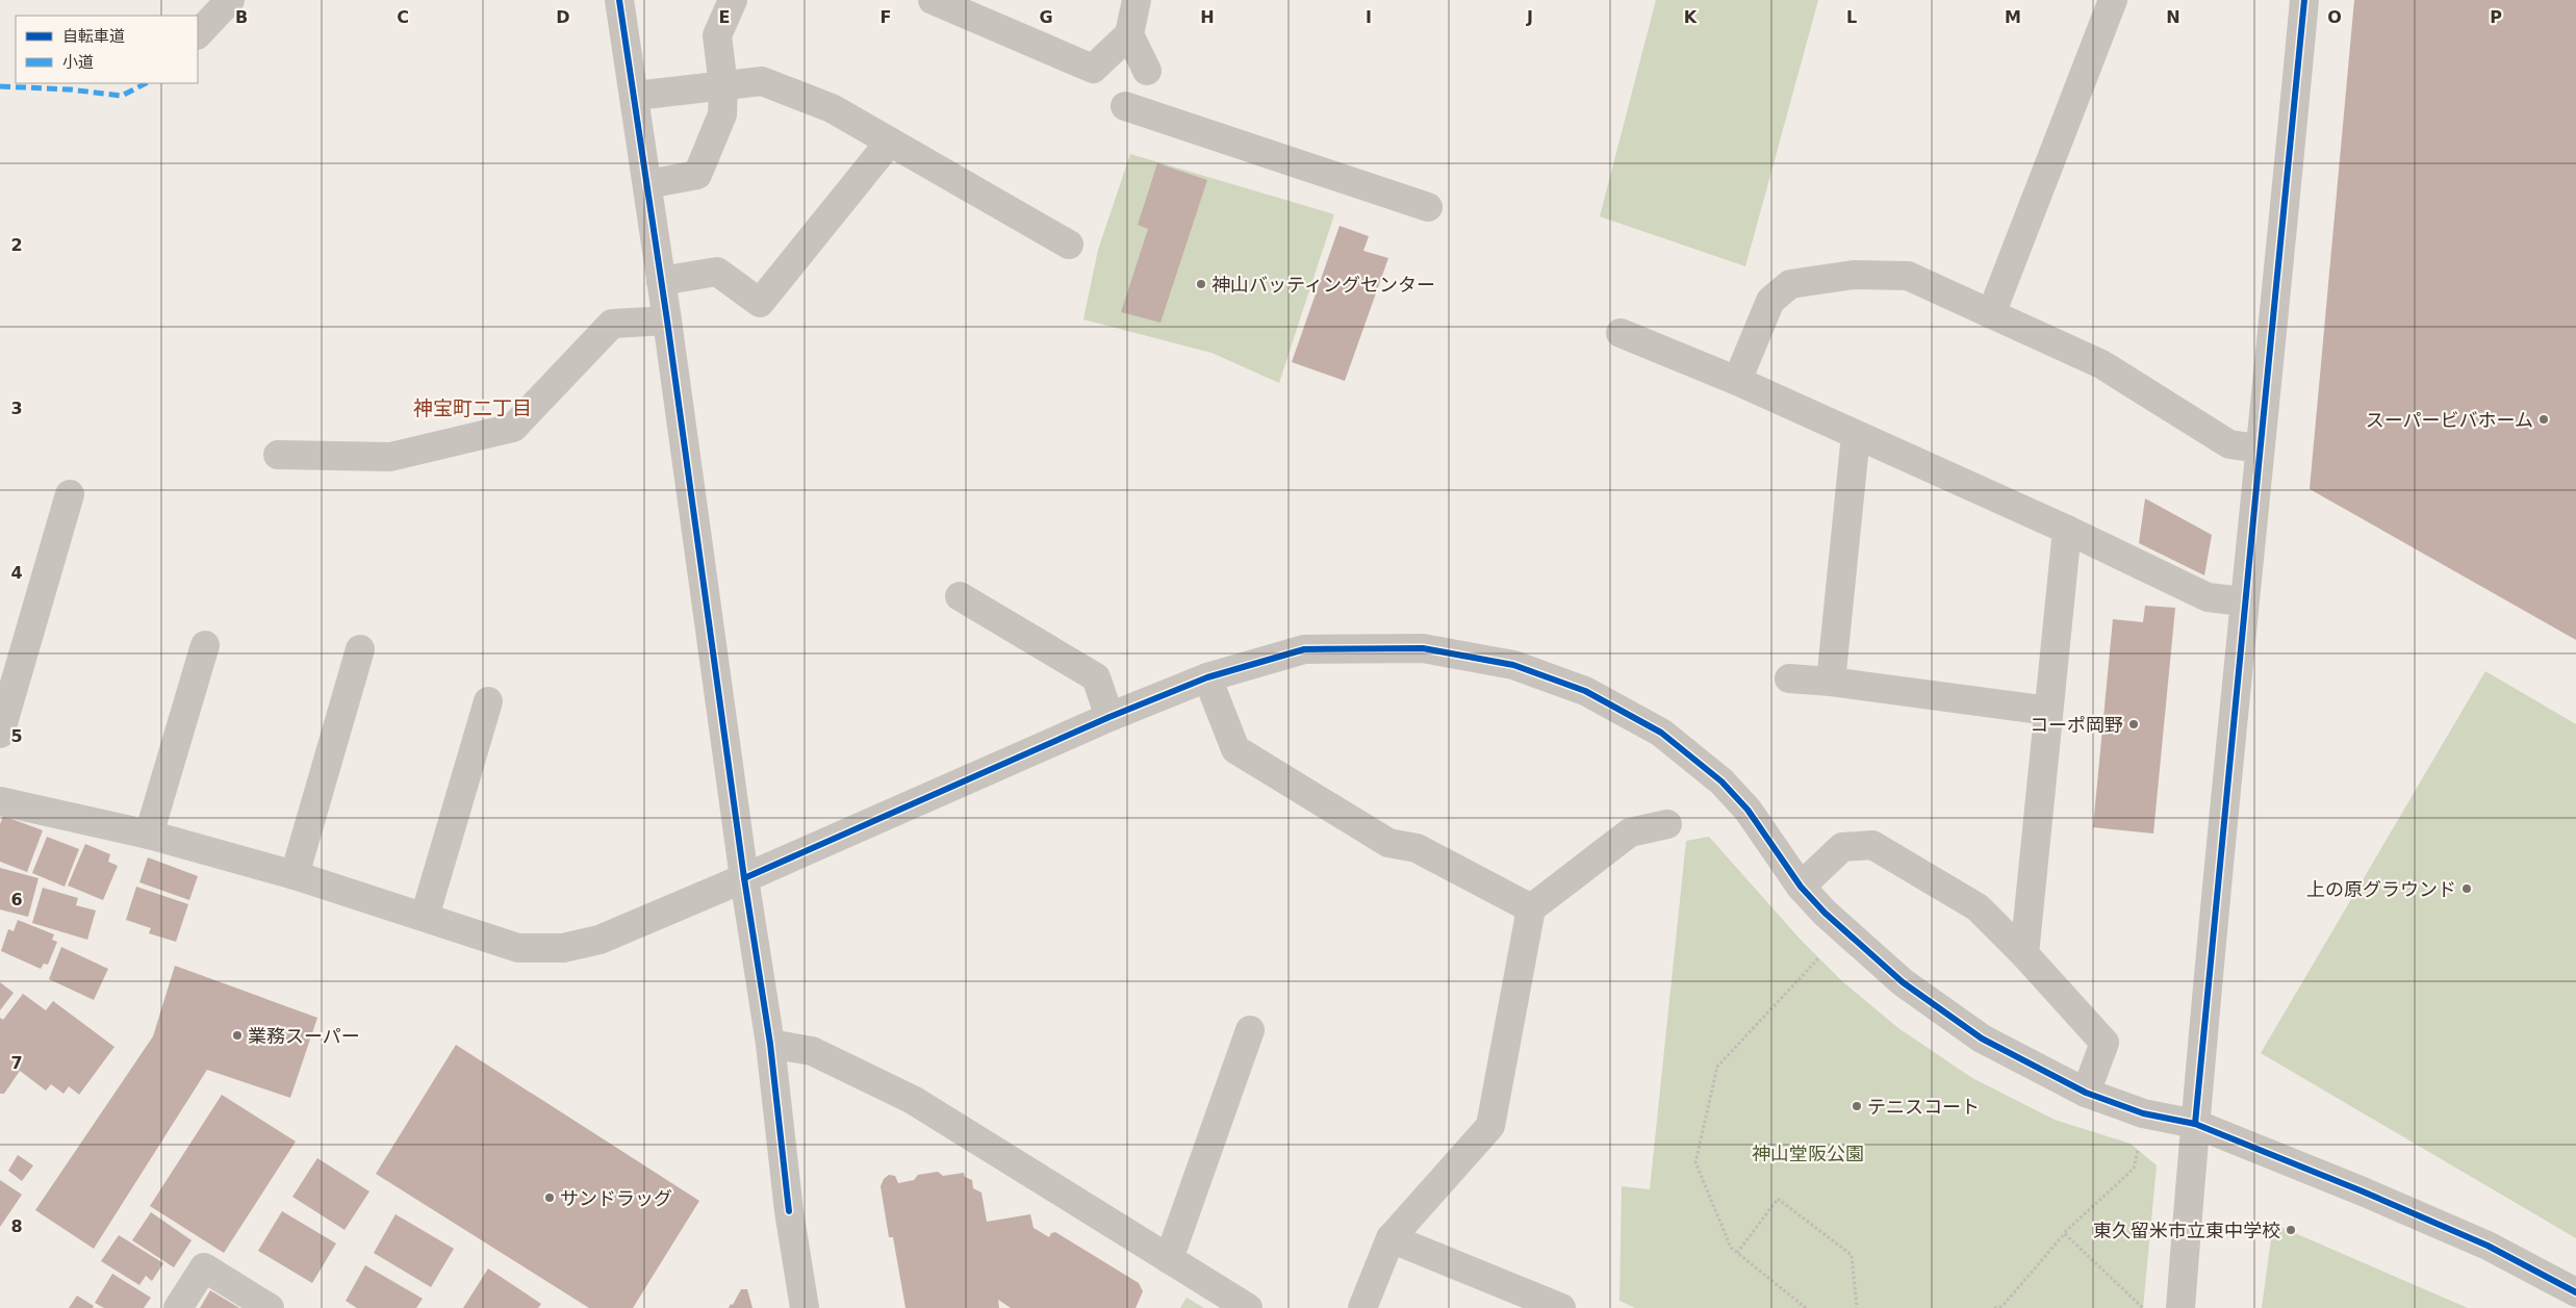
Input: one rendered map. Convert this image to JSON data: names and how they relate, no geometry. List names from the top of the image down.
{
  "districts": ["神宝町二丁目"],
  "parks": ["神山堂阪公園"],
  "places": [
    "神山バッティングセンター",
    "スーパービバホーム",
    "コーポ岡野",
    "上の原グラウンド",
    "業務スーパー",
    "テニスコート",
    "サンドラッグ",
    "東久留米市立東中学校"
  ],
  "legend": ["自転車道", "小道"],
  "grid": {
    "columns": [
      "B",
      "C",
      "D",
      "E",
      "F",
      "G",
      "H",
      "I",
      "J",
      "K",
      "L",
      "M",
      "N",
      "O",
      "P"
    ],
    "rows": [
      "2",
      "3",
      "4",
      "5",
      "6",
      "7",
      "8"
    ]
  }
}
